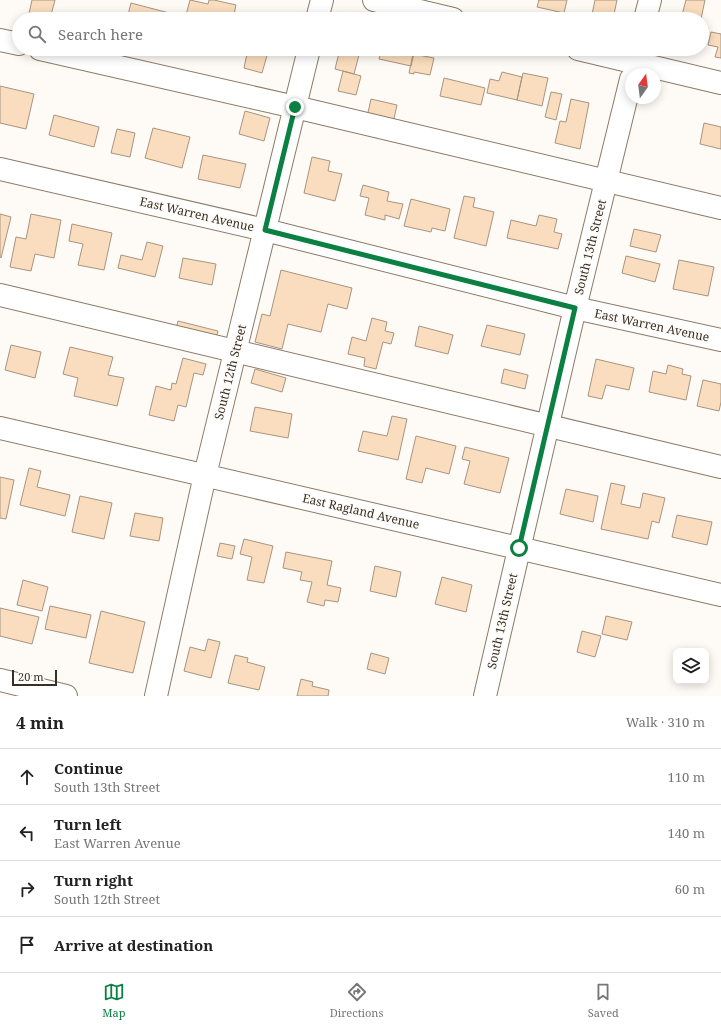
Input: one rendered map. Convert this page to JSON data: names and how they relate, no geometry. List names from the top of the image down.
{
  "streets": {
    "street": [
      "East Warren Avenue",
      "South 13th Street",
      "South 12th Street",
      "East Ragland Avenue"
    ]
  },
  "crossings": [
    ["East Warren Avenue", "South 13th Street"],
    ["East Warren Avenue", "South 12th Street"],
    ["South 13th Street", "East Ragland Avenue"],
    ["South 12th Street", "East Ragland Avenue"]
  ],
  "scale_bar": "20 m",
  "north": "top",
  "page": {
    "search": "Search here",
    "scale": "20 m",
    "heading": ["4 min", "Walk · 310 m"],
    "list": [
      ["Continue", "South 13th Street", "110 m"],
      ["Turn left", "East Warren Avenue", "140 m"],
      ["Turn right", "South 12th Street", "60 m"],
      "Arrive at destination"
    ],
    "nav": ["Map", "Directions", "Saved"]
  }
}
